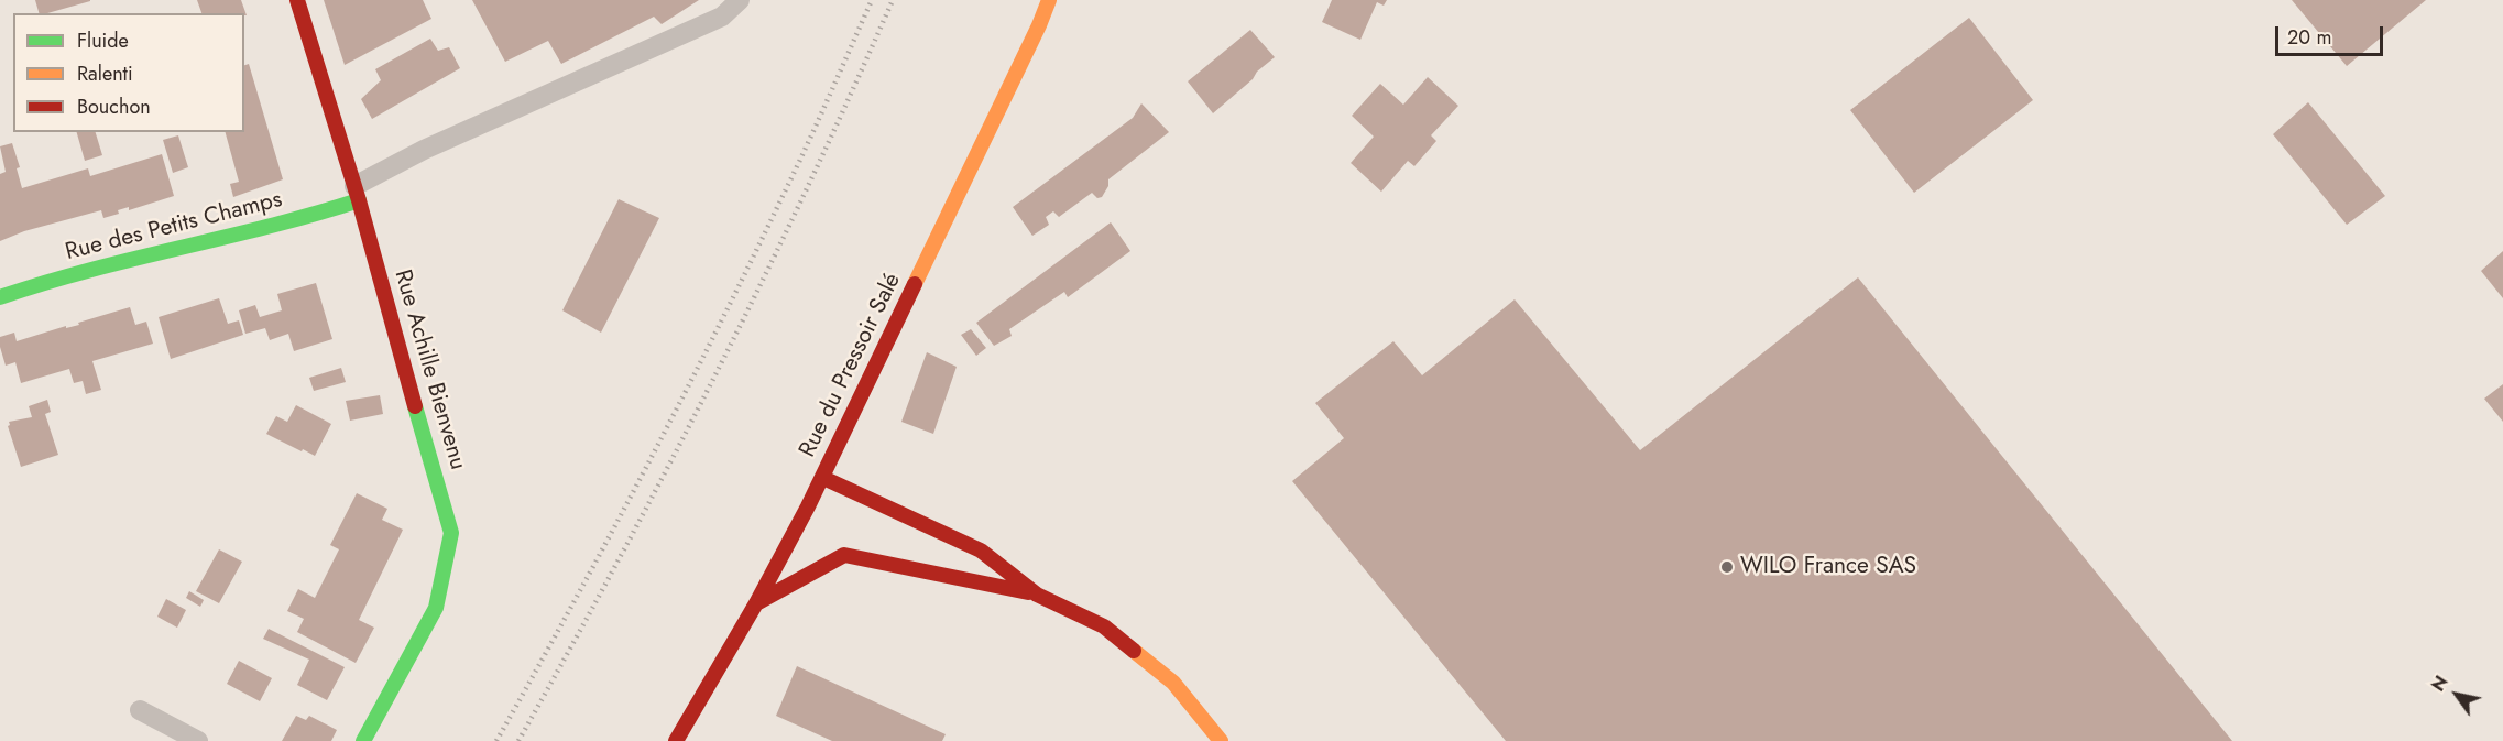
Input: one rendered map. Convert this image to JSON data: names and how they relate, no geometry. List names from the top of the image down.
{
  "streets": {
    "street": ["Rue des Petits Champs", "Rue du Pressoir Salé", "Rue Achille Bienvenu"]
  },
  "crossings": [
    ["Rue des Petits Champs", "Rue Achille Bienvenu"]
  ],
  "places": ["WILO France SAS"],
  "legend": ["Fluide", "Ralenti", "Bouchon"],
  "scale_bar": "20 m",
  "north": "top left"
}
